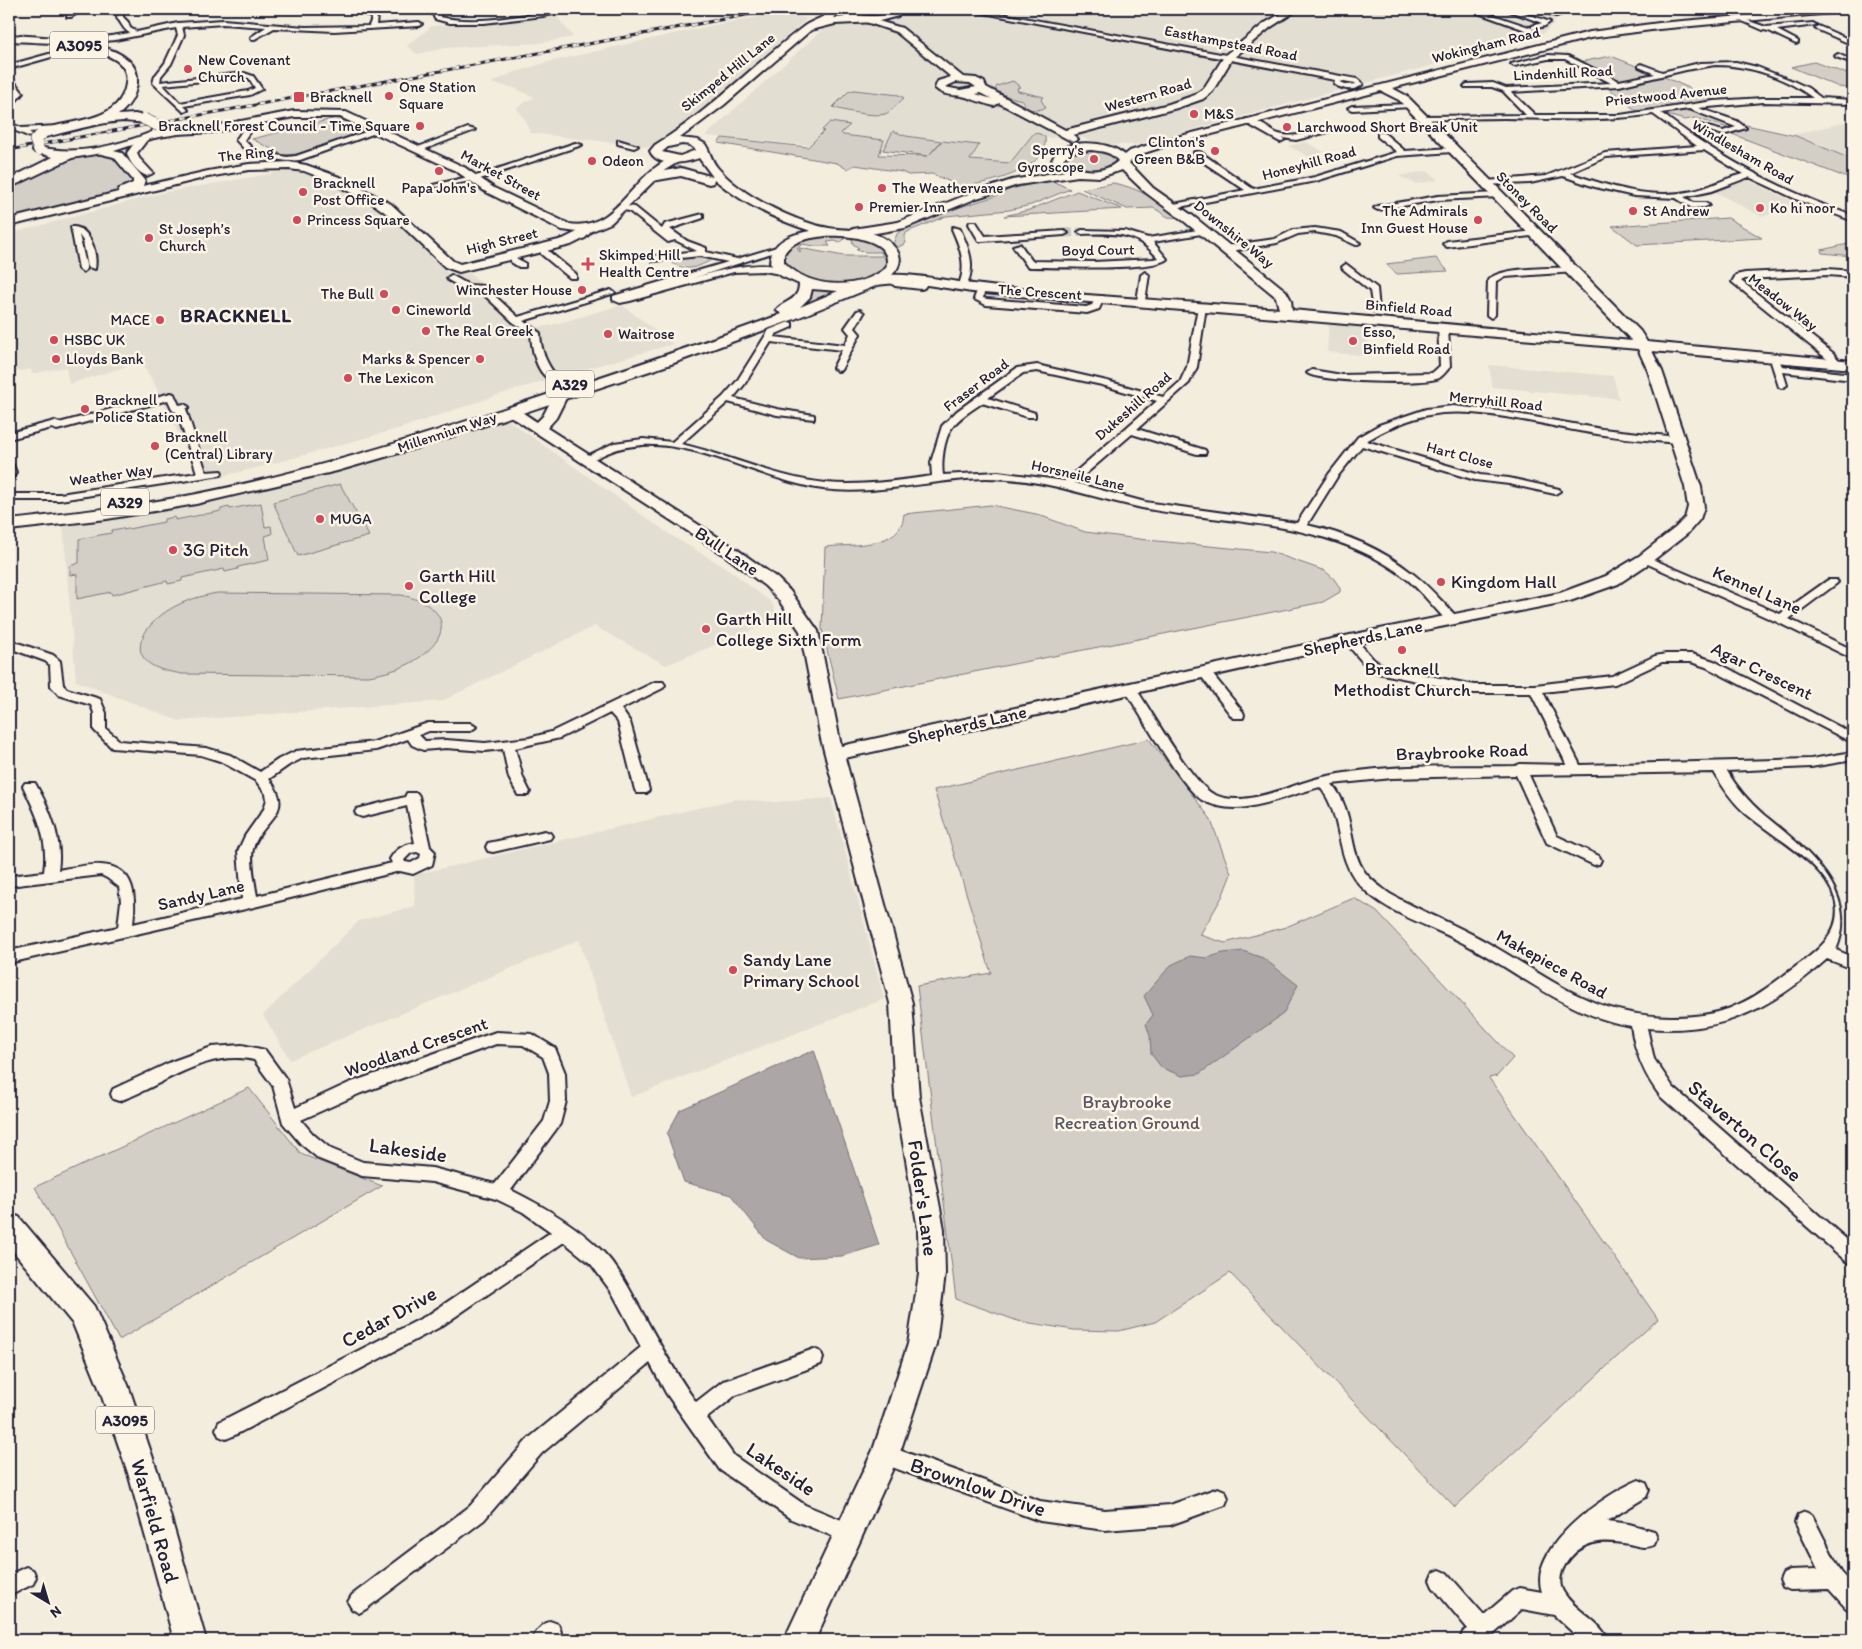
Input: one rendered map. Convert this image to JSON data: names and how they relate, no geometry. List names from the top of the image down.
{
  "streets": {
    "main road": [
      "A3095",
      "Skimped Hill Lane",
      "A329",
      "Millennium Way",
      "Warfield Road"
    ],
    "street": [
      "Easthampstead Road",
      "Wokingham Road",
      "Lindenhill Road",
      "Western Road",
      "Priestwood Avenue",
      "Windlesham Road",
      "The Ring",
      "Honeyhill Road",
      "Market Street",
      "Stoney Road",
      "Downshire Way",
      "High Street",
      "Boyd Court",
      "The Crescent",
      "Meadow Way",
      "Binfield Road",
      "Fraser Road",
      "Merryhill Road",
      "Dukeshill Road",
      "Hart Close",
      "Weather Way",
      "Horsneile Lane",
      "Bull Lane",
      "Kennel Lane",
      "Shepherds Lane",
      "Agar Crescent",
      "Braybrooke Road",
      "Sandy Lane",
      "Makepiece Road",
      "Woodland Crescent",
      "Staverton Close",
      "Lakeside",
      "Folder's Lane",
      "Cedar Drive",
      "Brownlow Drive"
    ]
  },
  "crossings": [
    ["Easthampstead Road", "Western Road"],
    ["Wokingham Road", "Stoney Road"],
    ["Wokingham Road", "Downshire Way"],
    ["Lindenhill Road", "Priestwood Avenue"],
    ["Priestwood Avenue", "Windlesham Road"],
    ["Priestwood Avenue", "Stoney Road"],
    ["The Ring", "High Street"],
    ["Honeyhill Road", "Stoney Road"],
    ["Honeyhill Road", "Downshire Way"],
    ["Market Street", "High Street"],
    ["Stoney Road", "Binfield Road"],
    ["Stoney Road", "Shepherds Lane"],
    ["Downshire Way", "Boyd Court"],
    ["Downshire Way", "Binfield Road"],
    ["The Crescent", "Binfield Road"],
    ["Meadow Way", "Binfield Road"],
    ["Binfield Road", "A329"],
    ["Binfield Road", "Dukeshill Road"],
    ["Binfield Road", "Millennium Way"],
    ["Binfield Road", "Shepherds Lane"],
    ["A329", "Millennium Way"],
    ["Fraser Road", "Dukeshill Road"],
    ["Fraser Road", "Horsneile Lane"],
    ["Merryhill Road", "Hart Close"],
    ["Merryhill Road", "Horsneile Lane"],
    ["Merryhill Road", "Shepherds Lane"],
    ["Dukeshill Road", "Horsneile Lane"],
    ["Millennium Way", "Bull Lane"],
    ["Horsneile Lane", "Bull Lane"],
    ["Horsneile Lane", "Shepherds Lane"],
    ["Bull Lane", "Shepherds Lane"],
    ["Bull Lane", "Folder's Lane"],
    ["Kennel Lane", "Shepherds Lane"],
    ["Shepherds Lane", "Agar Crescent"],
    ["Shepherds Lane", "Braybrooke Road"],
    ["Shepherds Lane", "Folder's Lane"],
    ["Braybrooke Road", "Makepiece Road"],
    ["Makepiece Road", "Staverton Close"],
    ["Woodland Crescent", "Lakeside"],
    ["Lakeside", "Folder's Lane"],
    ["Lakeside", "Cedar Drive"],
    ["Folder's Lane", "Brownlow Drive"]
  ],
  "districts": ["BRACKNELL"],
  "parks": ["Braybrooke Recreation Ground"],
  "places": {
    "other": [
      "New Covenant Church",
      "One Station Square",
      "M&S",
      "Bracknell Forest Council - Time Square",
      "Larchwood Short Break Unit",
      "Clinton's Green B&B",
      "Sperry's Gyroscope",
      "Odeon",
      "Papa John's",
      "The Weathervane",
      "Bracknell Post Office",
      "Premier Inn",
      "Ko hi noor",
      "St Andrew",
      "Princess Square",
      "The Admirals Inn Guest House",
      "St Joseph’s Church",
      "Winchester House",
      "The Bull",
      "Cineworld",
      "MACE",
      "The Real Greek",
      "Waitrose",
      "HSBC UK",
      "Esso, Binfield Road",
      "Lloyds Bank",
      "Marks & Spencer",
      "The Lexicon",
      "Bracknell Police Station",
      "Bracknell (Central) Library",
      "MUGA",
      "3G Pitch",
      "Kingdom Hall",
      "Garth Hill College",
      "Garth Hill College Sixth Form",
      "Bracknell Methodist Church",
      "Sandy Lane Primary School"
    ],
    "transit": ["Bracknell"],
    "health": ["Skimped Hill Health Centre"]
  },
  "north": "bottom right"
}
